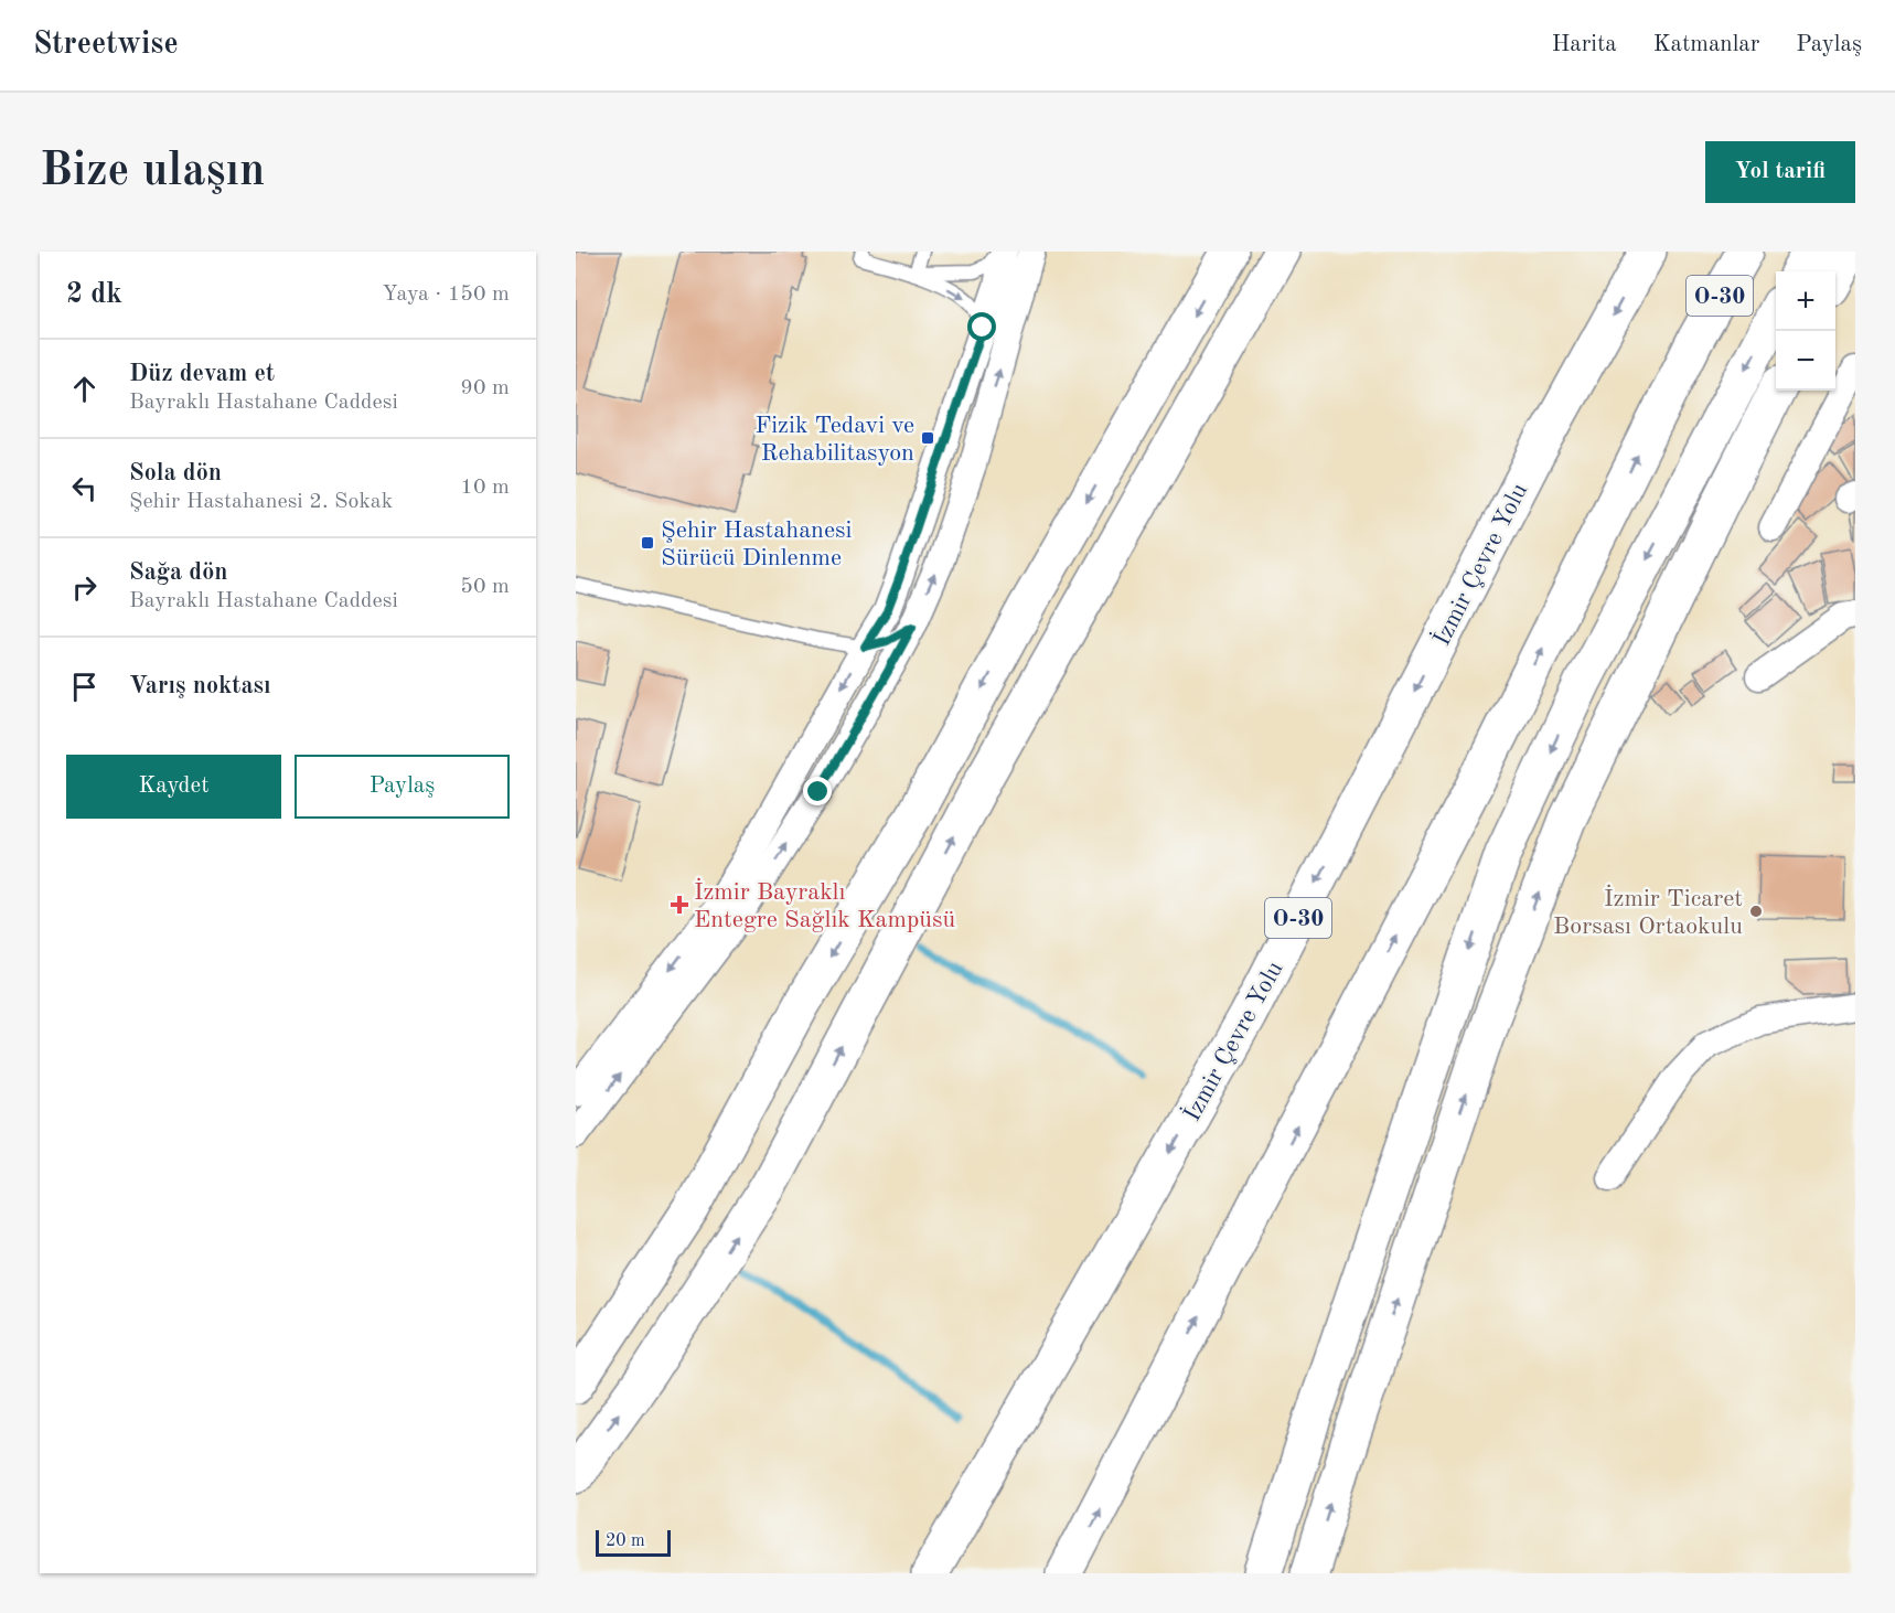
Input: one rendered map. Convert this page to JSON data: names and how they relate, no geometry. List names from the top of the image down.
{
  "streets": {
    "highway": ["O-30", "İzmir Çevre Yolu"]
  },
  "places": {
    "transit": ["Fizik Tedavi ve Rehabilitasyon", "Şehir Hastahanesi Sürücü Dinlenme"],
    "health": ["İzmir Bayraklı Entegre Sağlık Kampüsü"],
    "other": ["İzmir Ticaret Borsası Ortaokulu"]
  },
  "scale_bar": "20 m",
  "page": {
    "header": "Streetwise",
    "nav": ["Harita", "Katmanlar", "Paylaş"],
    "buttons": [
      "Yol tarifi",
      ["Kaydet", "Paylaş"]
    ],
    "title": "Bize ulaşın",
    "heading": ["2 dk", "Yaya · 150 m"],
    "map_buttons": ["+", "−"],
    "list": [
      ["Düz devam et", "Bayraklı Hastahane Caddesi", "90 m"],
      ["Sola dön", "Şehir Hastahanesi 2. Sokak", "10 m"],
      ["Sağa dön", "Bayraklı Hastahane Caddesi", "50 m"],
      "Varış noktası"
    ],
    "scale": "20 m"
  }
}
